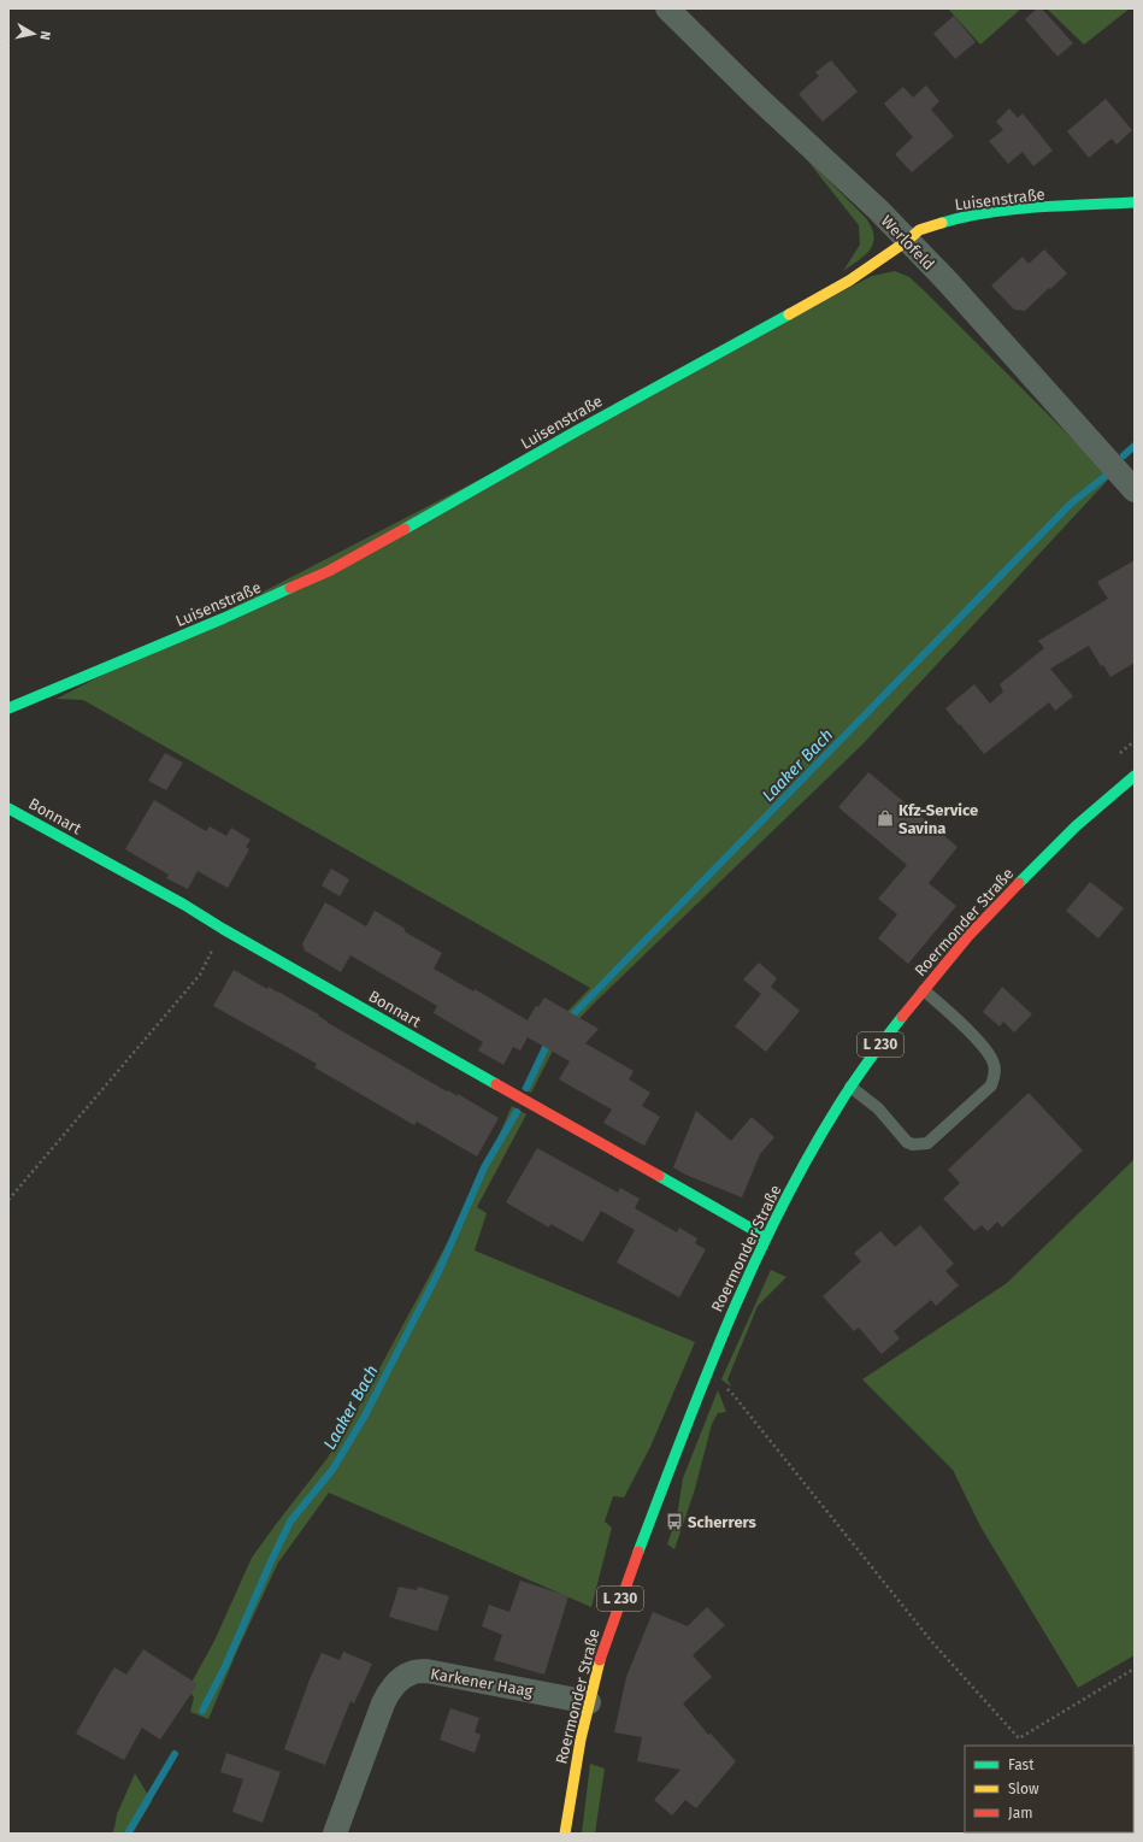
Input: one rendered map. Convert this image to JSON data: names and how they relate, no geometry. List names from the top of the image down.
{
  "streets": {
    "street": [
      "Luisenstraße",
      "Werlofeld",
      "Bonnart",
      "Roermonder Straße",
      "L 230",
      "Karkener Haag"
    ]
  },
  "crossings": [
    ["Luisenstraße", "Werlofeld"],
    ["Bonnart", "Roermonder Straße"],
    ["Roermonder Straße", "Karkener Haag"]
  ],
  "water": ["Laaker Bach"],
  "places": {
    "shop": ["Kfz-Service Savina"],
    "bus stop": ["Scherrers"]
  },
  "legend": ["Fast", "Slow", "Jam"],
  "north": "right"
}
